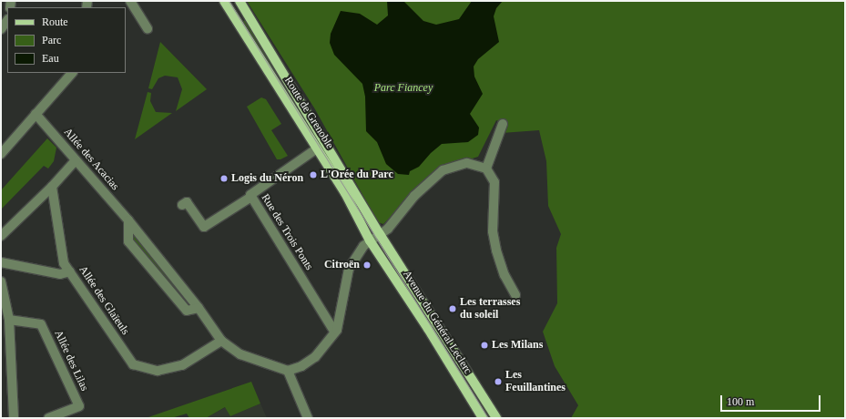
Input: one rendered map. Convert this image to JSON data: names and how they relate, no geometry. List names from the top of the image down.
{
  "streets": {
    "main road": ["Route de Grenoble", "Avenue du Général Leclerc"],
    "street": [
      "Allée des Acacias",
      "Rue des Trois Ponts",
      "Allée des Glaïeuls",
      "Allée des Lilas"
    ]
  },
  "crossings": [
    ["Route de Grenoble", "Rue des Trois Ponts"],
    ["Route de Grenoble", "Avenue du Général Leclerc"],
    ["Allée des Acacias", "Allée des Glaïeuls"]
  ],
  "parks": ["Parc Fiancey"],
  "places": [
    "L'Orée du Parc",
    "Logis du Néron",
    "Citroën",
    "Les terrasses du soleil",
    "Les Milans",
    "Les Feuillantines"
  ],
  "legend": ["Route", "Parc", "Eau"],
  "scale_bar": "100 m"
}
